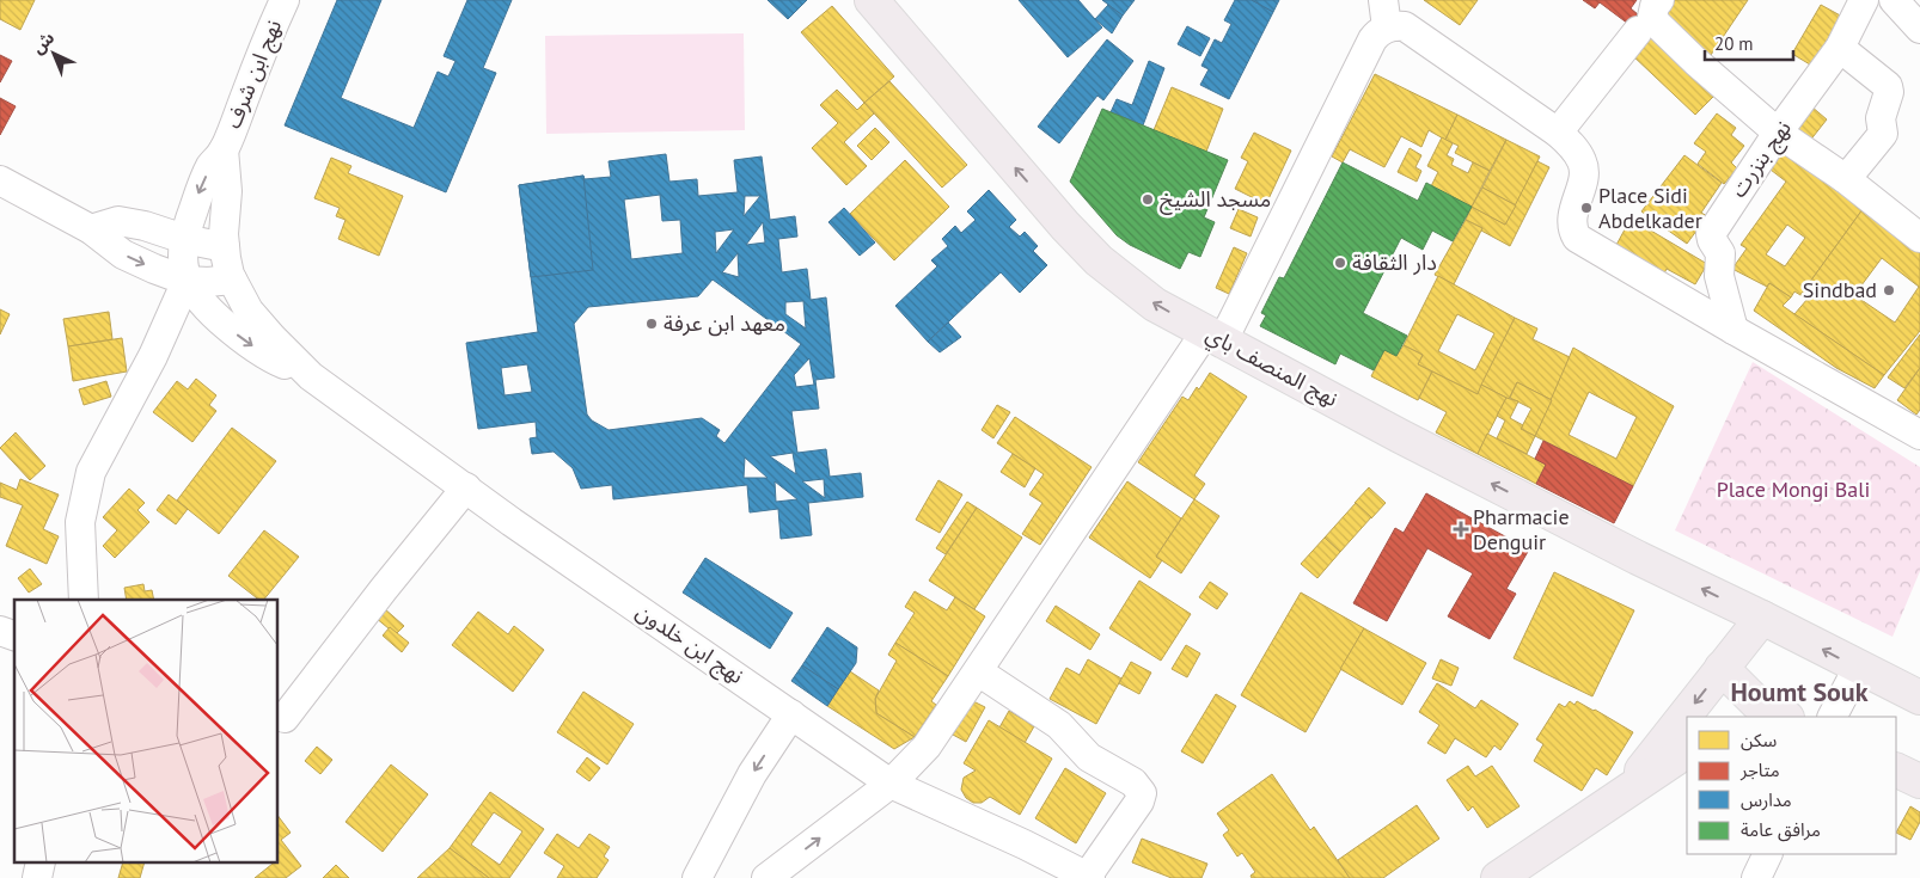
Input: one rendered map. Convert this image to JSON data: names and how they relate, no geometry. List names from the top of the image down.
{
  "streets": {
    "main road": ["نهج المنصف باي"],
    "street": ["نهج ابن شرف", "نهج بنزرت", "نهج ابن خلدون"]
  },
  "crossings": [
    ["نهج ابن شرف", "نهج ابن خلدون"]
  ],
  "one_way": ["نهج المنصف باي"],
  "districts": ["Houmt Souk"],
  "parks": ["Place Mongi Bali"],
  "places": {
    "other": [
      "مسجد الشيخ",
      "Place Sidi Abdelkader",
      "دار الثقافة",
      "Sindbad",
      "معهد ابن عرفة"
    ],
    "health": ["Pharmacie Denguir"]
  },
  "legend": [
    "سكن",
    "متاجر",
    "مدارس",
    "مرافق عامة"
  ],
  "scale_bar": "20 m",
  "north": "top left"
}
